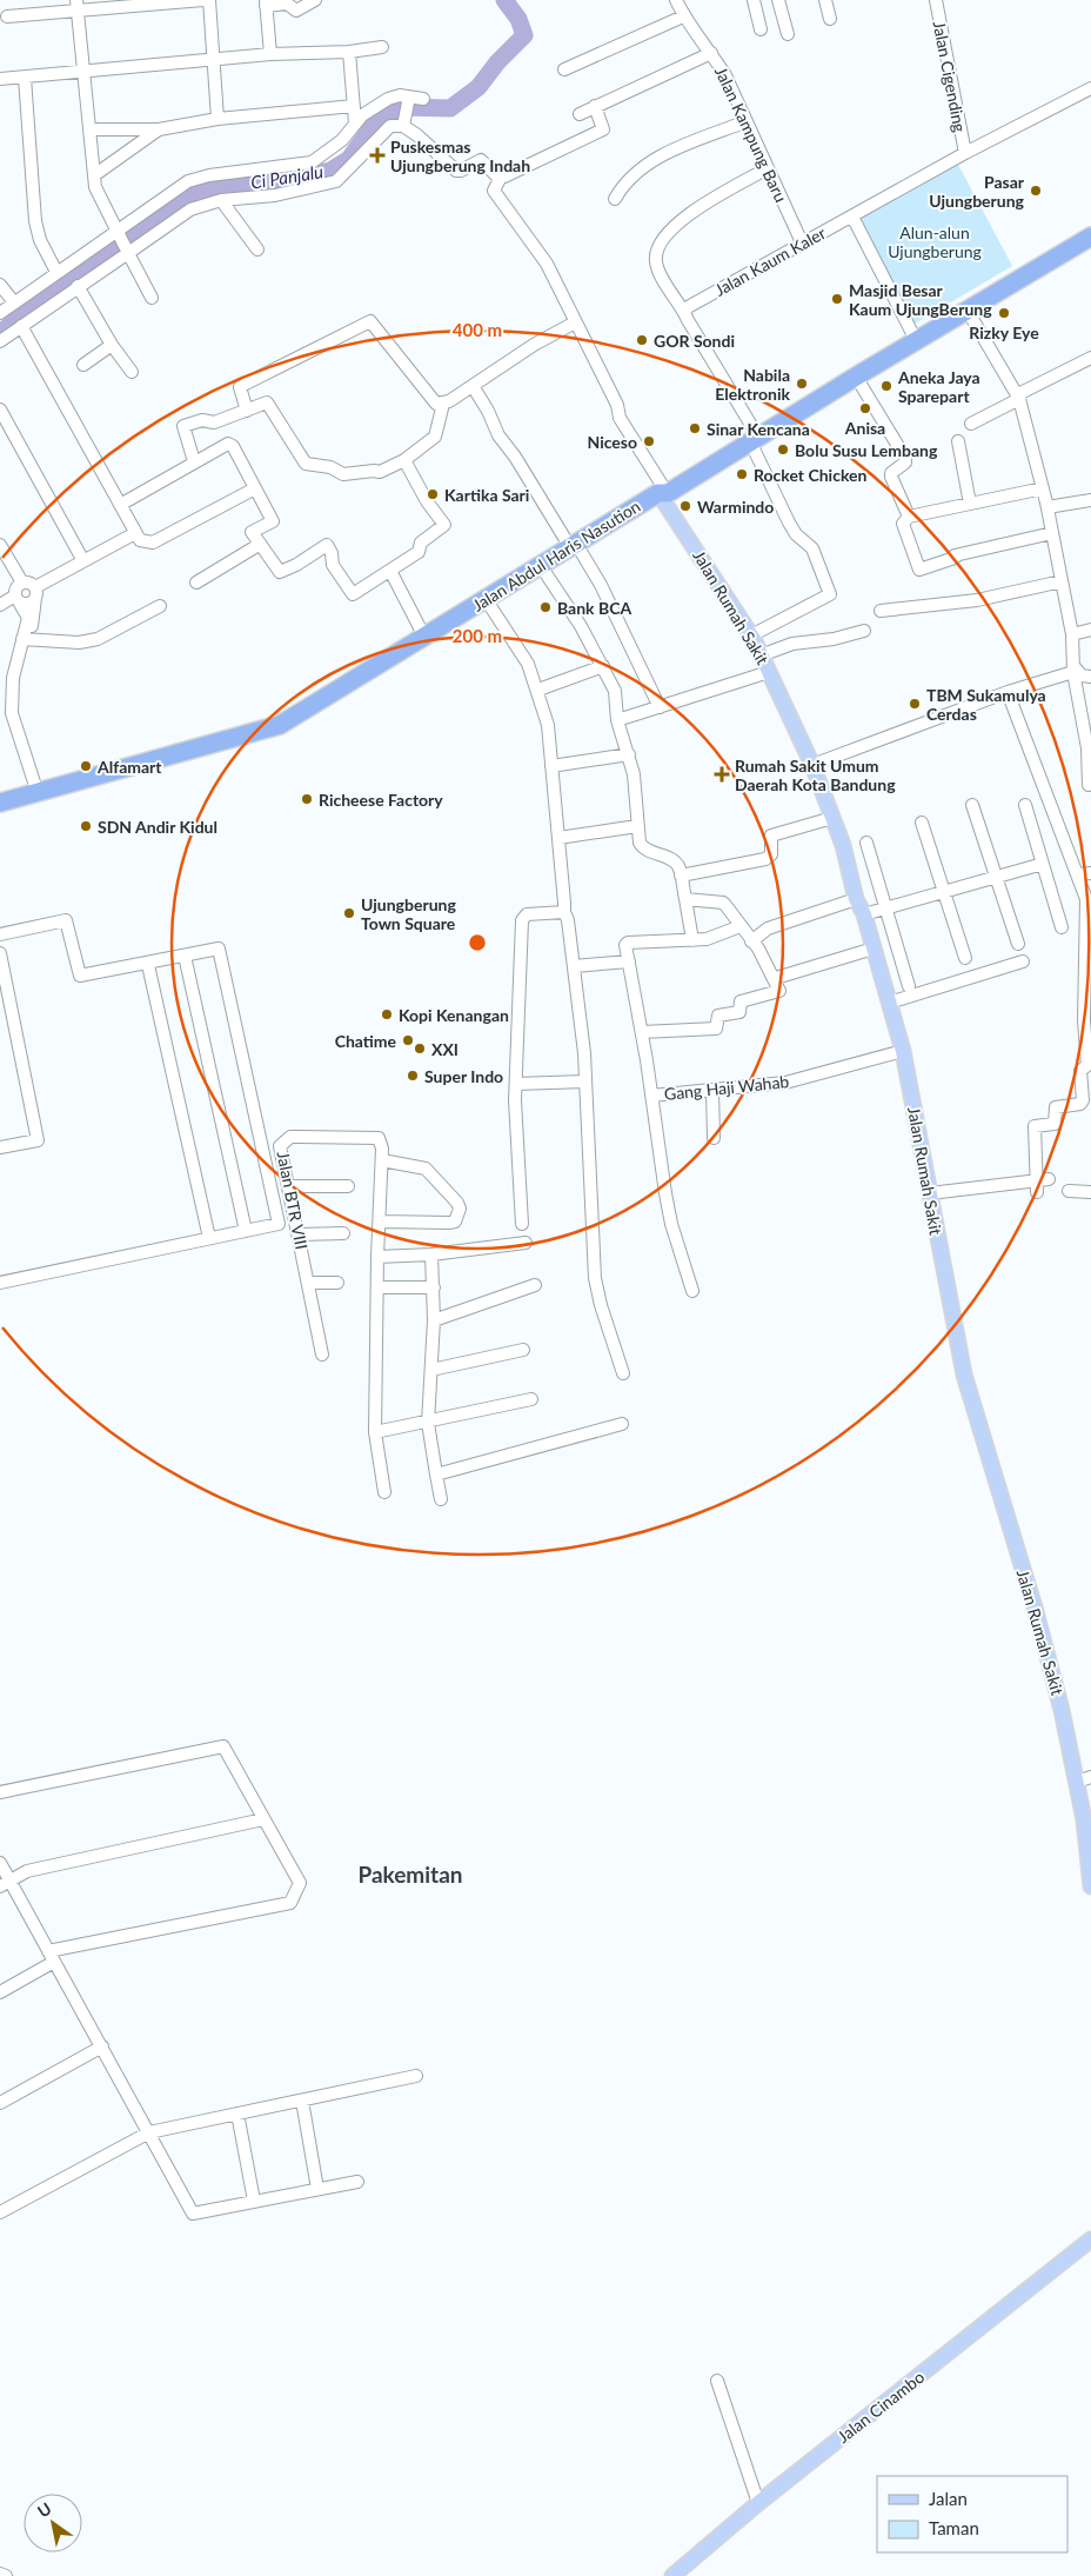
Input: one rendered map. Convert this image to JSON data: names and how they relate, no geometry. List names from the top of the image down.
{
  "streets": {
    "highway": ["Jalan Abdul Haris Nasution"],
    "main road": ["Jalan Rumah Sakit", "Jalan Cinambo"],
    "street": [
      "Jalan Cigending",
      "Jalan Kampung Baru",
      "Jalan Kaum Kaler",
      "Gang Haji Wahab",
      "Jalan BTR VIII"
    ]
  },
  "crossings": [
    ["Jalan Cigending", "Jalan Kaum Kaler"],
    ["Jalan Kampung Baru", "Jalan Kaum Kaler"],
    ["Jalan Abdul Haris Nasution", "Jalan Rumah Sakit"],
    ["Jalan Rumah Sakit", "Gang Haji Wahab"]
  ],
  "districts": ["Pakemitan"],
  "water": ["Ci Panjalu"],
  "parks": ["Alun-alun Ujungberung"],
  "places": {
    "health": ["Puskesmas Ujungberung Indah", "Rumah Sakit Umum Daerah Kota Bandung"],
    "other": [
      "Pasar Ujungberung",
      "Masjid Besar Kaum UjungBerung",
      "Rizky Eye",
      "GOR Sondi",
      "Nabila Elektronik",
      "Aneka Jaya Sparepart",
      "Anisa",
      "Sinar Kencana",
      "Niceso",
      "Bolu Susu Lembang",
      "Rocket Chicken",
      "Kartika Sari",
      "Warmindo",
      "Bank BCA",
      "TBM Sukamulya Cerdas",
      "Alfamart",
      "Richeese Factory",
      "SDN Andir Kidul",
      "Ujungberung Town Square",
      "Kopi Kenangan",
      "Chatime",
      "XXI",
      "Super Indo"
    ]
  },
  "legend": ["Jalan", "Taman"],
  "north": "top left",
  "rings": ["400 m", "200 m"]
}
